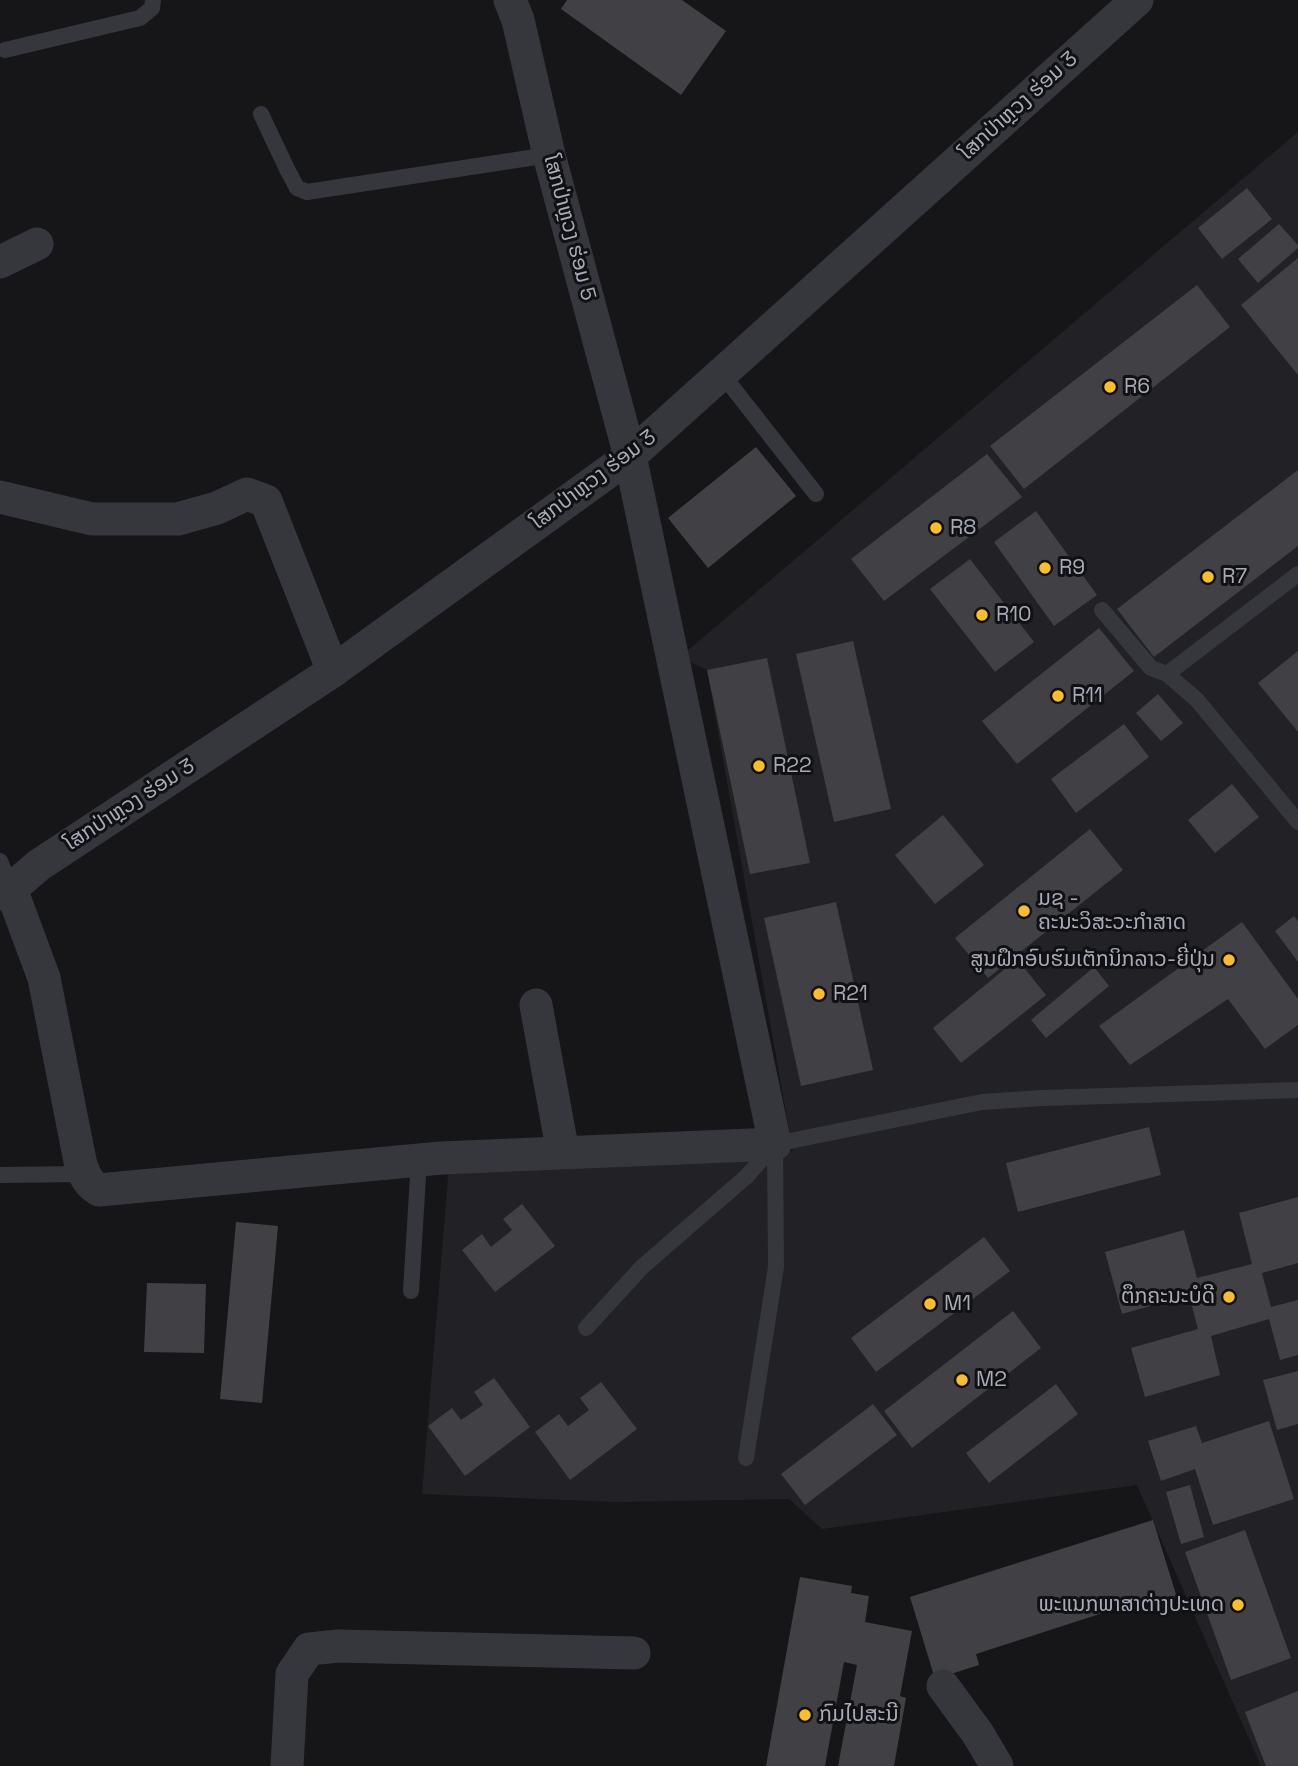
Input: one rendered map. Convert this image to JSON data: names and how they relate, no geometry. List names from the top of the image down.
{
  "streets": {
    "street": ["ໂສກປ່າຫຼວງ ຮ່ອມ 3", "ໂສກປ່າຫຼວງ ຮ່ອມ 5"]
  },
  "crossings": [
    ["ໂສກປ່າຫຼວງ ຮ່ອມ 3", "ໂສກປ່າຫຼວງ ຮ່ອມ 5"]
  ],
  "places": [
    "R6",
    "R8",
    "R9",
    "R7",
    "R10",
    "R11",
    "R22",
    "ມຊ - ຄະນະວິສະວະກຳສາດ",
    "ສູນຝຶກອົບຮົມເຕັກນິກລາວ-ຍີ່ປຸ່ນ",
    "R21",
    "ຕຶກຄະນະບໍດີ",
    "M1",
    "M2",
    "ພະແນກພາສາຕ່າງປະເທດ",
    "ກົມໄປສະນີ"
  ]
}
